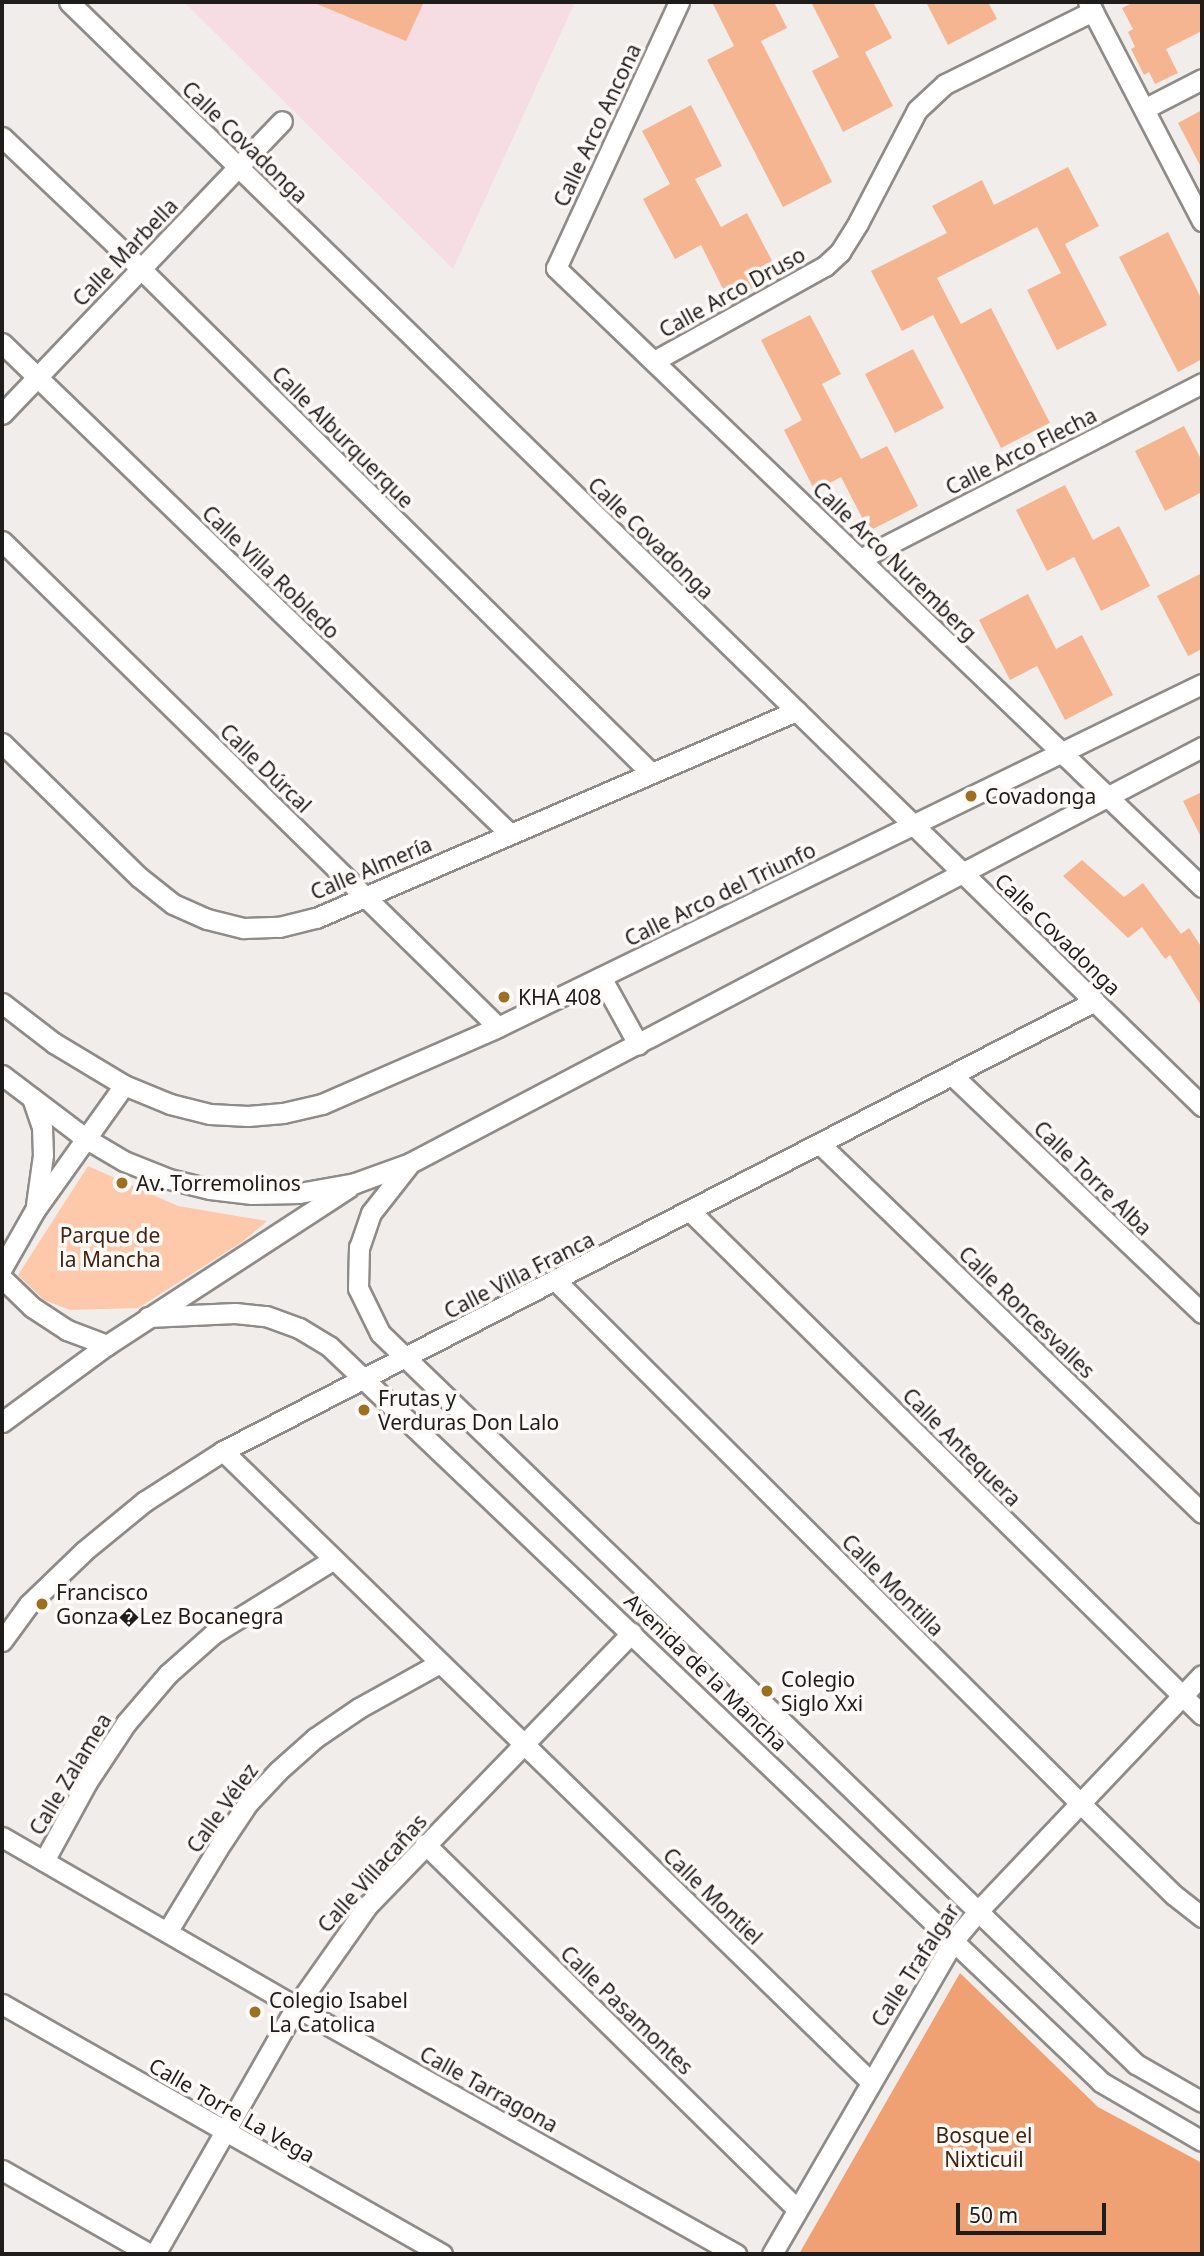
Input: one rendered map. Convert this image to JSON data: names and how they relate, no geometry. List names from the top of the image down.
{
  "streets": {
    "street": [
      "Calle Arco Ancona",
      "Calle Covadonga",
      "Calle Marbella",
      "Calle Arco Druso",
      "Calle Alburquerque",
      "Calle Arco Flecha",
      "Calle Arco Nuremberg",
      "Calle Villa Robledo",
      "Calle Dúrcal",
      "Calle Almería",
      "Calle Arco del Triunfo",
      "Calle Torre Alba",
      "Calle Villa Franca",
      "Calle Roncesvalles",
      "Calle Antequera",
      "Calle Montilla",
      "Avenida de la Mancha",
      "Calle Zalamea",
      "Calle Vélez",
      "Calle Villacañas",
      "Calle Montiel",
      "Calle Trafalgar",
      "Calle Pasamontes",
      "Calle Tarragona",
      "Calle Torre La Vega"
    ]
  },
  "crossings": [
    ["Calle Arco Ancona", "Calle Arco Nuremberg"],
    ["Calle Covadonga", "Calle Marbella"],
    ["Calle Covadonga", "Calle Almería"],
    ["Calle Covadonga", "Calle Arco del Triunfo"],
    ["Calle Covadonga", "Calle Villa Franca"],
    ["Calle Marbella", "Calle Alburquerque"],
    ["Calle Marbella", "Calle Villa Robledo"],
    ["Calle Arco Druso", "Calle Arco Nuremberg"],
    ["Calle Alburquerque", "Calle Almería"],
    ["Calle Arco Flecha", "Calle Arco Nuremberg"],
    ["Calle Arco Nuremberg", "Calle Arco del Triunfo"],
    ["Calle Villa Robledo", "Calle Almería"],
    ["Calle Dúrcal", "Calle Almería"],
    ["Calle Dúrcal", "Calle Arco del Triunfo"],
    ["Calle Torre Alba", "Calle Villa Franca"],
    ["Calle Villa Franca", "Calle Roncesvalles"],
    ["Calle Villa Franca", "Calle Antequera"],
    ["Calle Villa Franca", "Calle Montilla"],
    ["Calle Villa Franca", "Avenida de la Mancha"],
    ["Calle Villa Franca", "Calle Montiel"],
    ["Calle Antequera", "Calle Trafalgar"],
    ["Calle Montilla", "Calle Trafalgar"],
    ["Avenida de la Mancha", "Calle Villacañas"],
    ["Avenida de la Mancha", "Calle Trafalgar"],
    ["Calle Zalamea", "Calle Montiel"],
    ["Calle Zalamea", "Calle Tarragona"],
    ["Calle Vélez", "Calle Montiel"],
    ["Calle Vélez", "Calle Tarragona"],
    ["Calle Villacañas", "Calle Montiel"],
    ["Calle Villacañas", "Calle Pasamontes"],
    ["Calle Villacañas", "Calle Tarragona"],
    ["Calle Villacañas", "Calle Torre La Vega"],
    ["Calle Montiel", "Calle Trafalgar"],
    ["Calle Trafalgar", "Calle Pasamontes"]
  ],
  "parks": ["Parque de la Mancha", "Bosque el Nixticuil"],
  "places": [
    "Covadonga",
    "KHA 408",
    "Av. Torremolinos",
    "Frutas y Verduras Don Lalo",
    "Francisco Gonza�Lez Bocanegra",
    "Colegio Siglo Xxi",
    "Colegio Isabel La Catolica"
  ],
  "scale_bar": "50 m"
}
